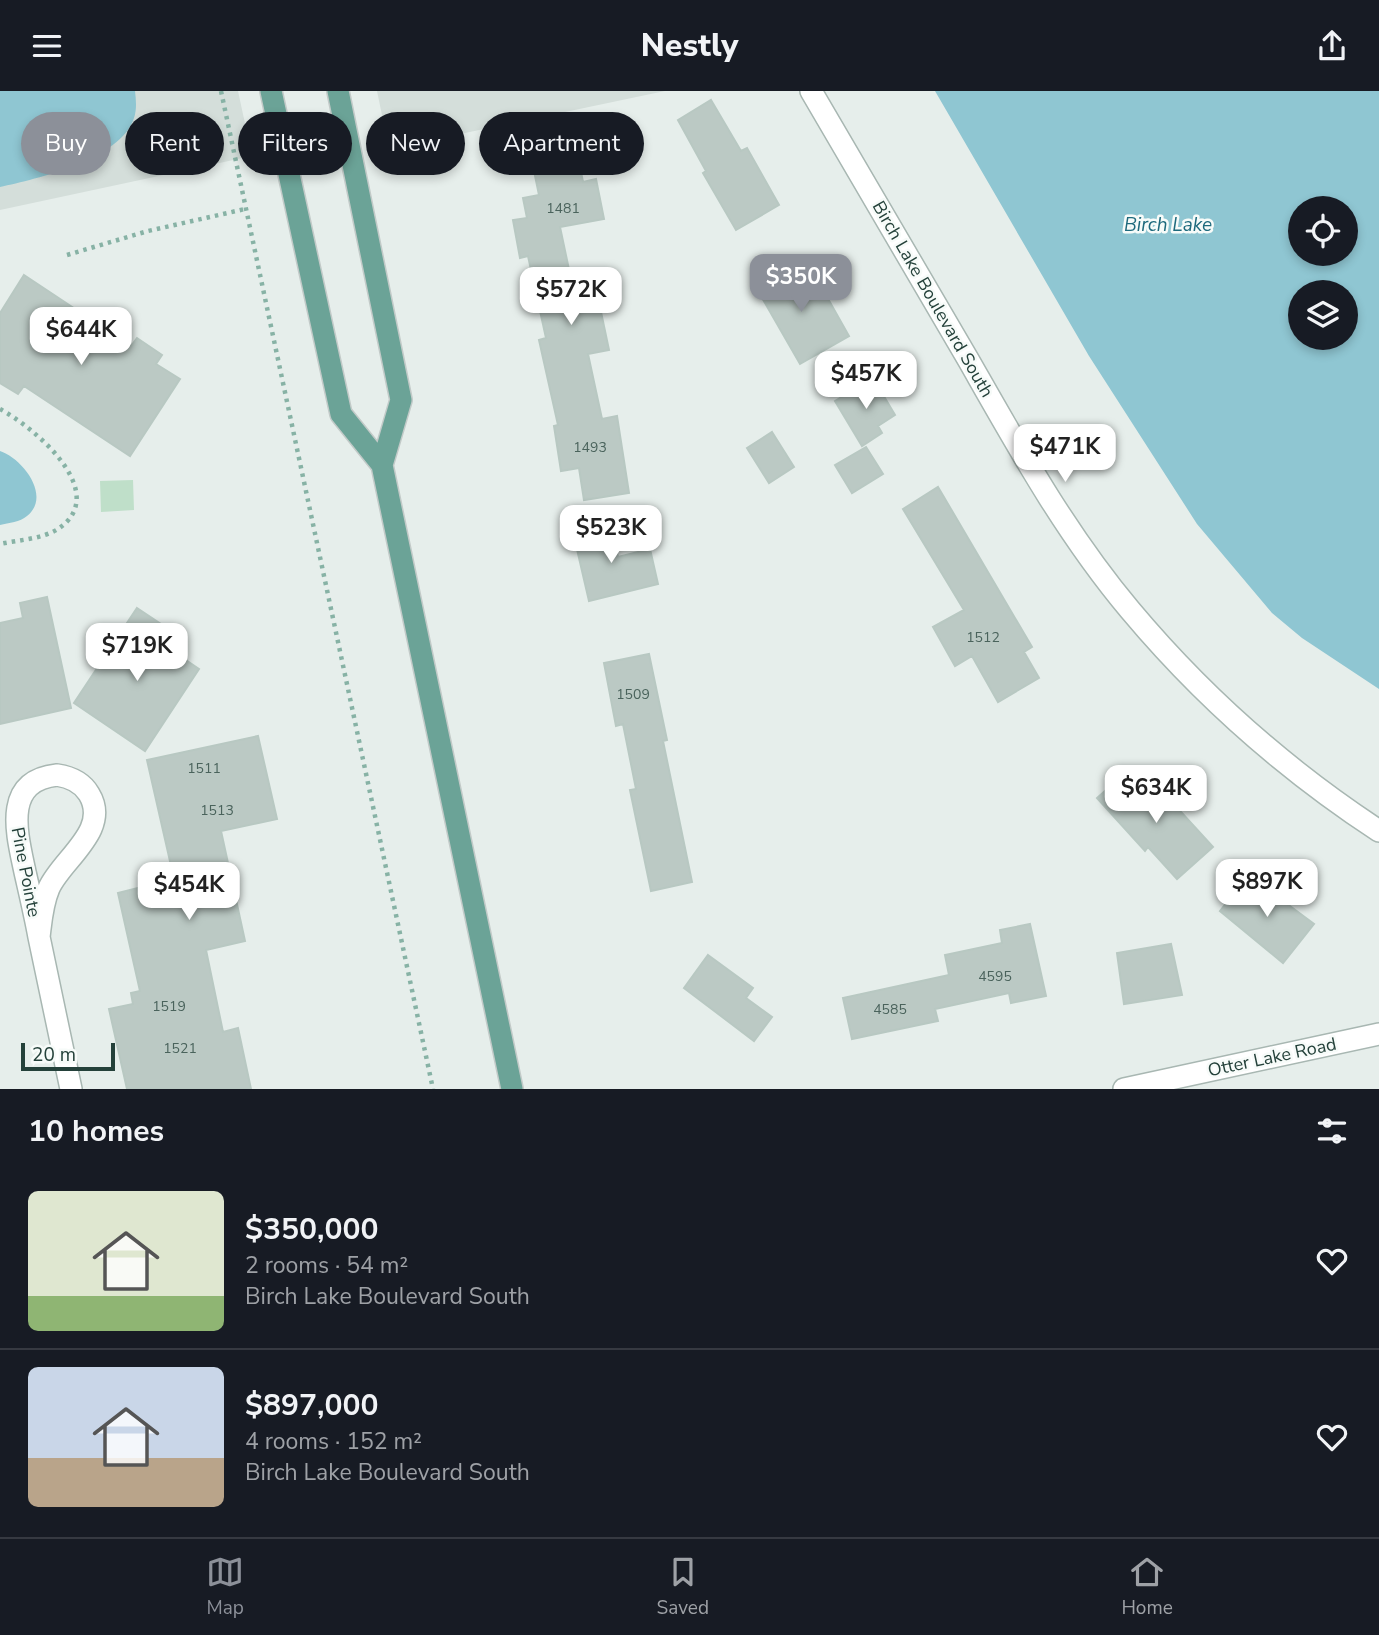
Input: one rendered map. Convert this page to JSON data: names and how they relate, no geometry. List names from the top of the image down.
{
  "streets": {
    "street": ["Birch Lake Boulevard South", "Pine Pointe", "Otter Lake Road"]
  },
  "water": ["Birch Lake"],
  "house_numbers": [
    "1481",
    "1493",
    "1512",
    "1509",
    "1511",
    "1513",
    "4595",
    "1519",
    "4585",
    "1521"
  ],
  "scale_bar": "20 m",
  "page": {
    "header": "Nestly",
    "chip": [
      "Buy",
      "Rent",
      "Filters",
      "New",
      "Apartment"
    ],
    "price": [
      "$350K",
      "$572K",
      "$644K",
      "$457K",
      "$471K",
      "$523K",
      "$719K",
      "$634K",
      "$897K",
      "$454K"
    ],
    "scale": "20 m",
    "heading": "10 homes",
    "list": [
      {
        "name": "$350,000",
        "note": "2 rooms · 54 m² · Birch Lake Boulevard South"
      },
      {
        "name": "$897,000",
        "note": "4 rooms · 152 m² · Birch Lake Boulevard South"
      }
    ],
    "tabs": ["Map", "Saved", "Home"]
  }
}
